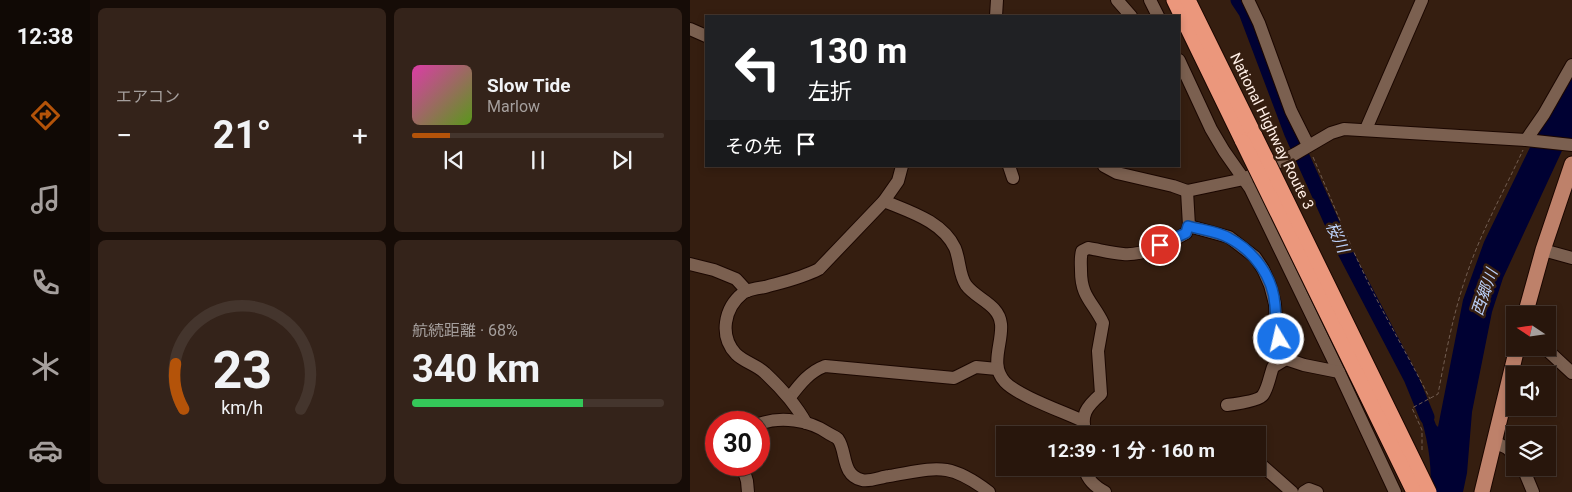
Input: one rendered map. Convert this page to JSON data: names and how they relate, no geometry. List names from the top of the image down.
{
  "streets": {
    "highway": ["National Highway Route 3"]
  },
  "water": ["桜川", "西郷川"],
  "north": "left",
  "page": {
    "tabs": "12:38",
    "tile": [
      "エアコン",
      ["航続距離 · 68%", "340 km"]
    ],
    "turn": ["130 m", "左折"],
    "song": ["Slow Tide", "Marlow"],
    "heat": ["−", "21°", "+"],
    "then": "その先",
    "limit": "30",
    "trip": "12:39 · 1 分 · 160 m",
    "gauge": ["23", "km/h"]
  }
}
